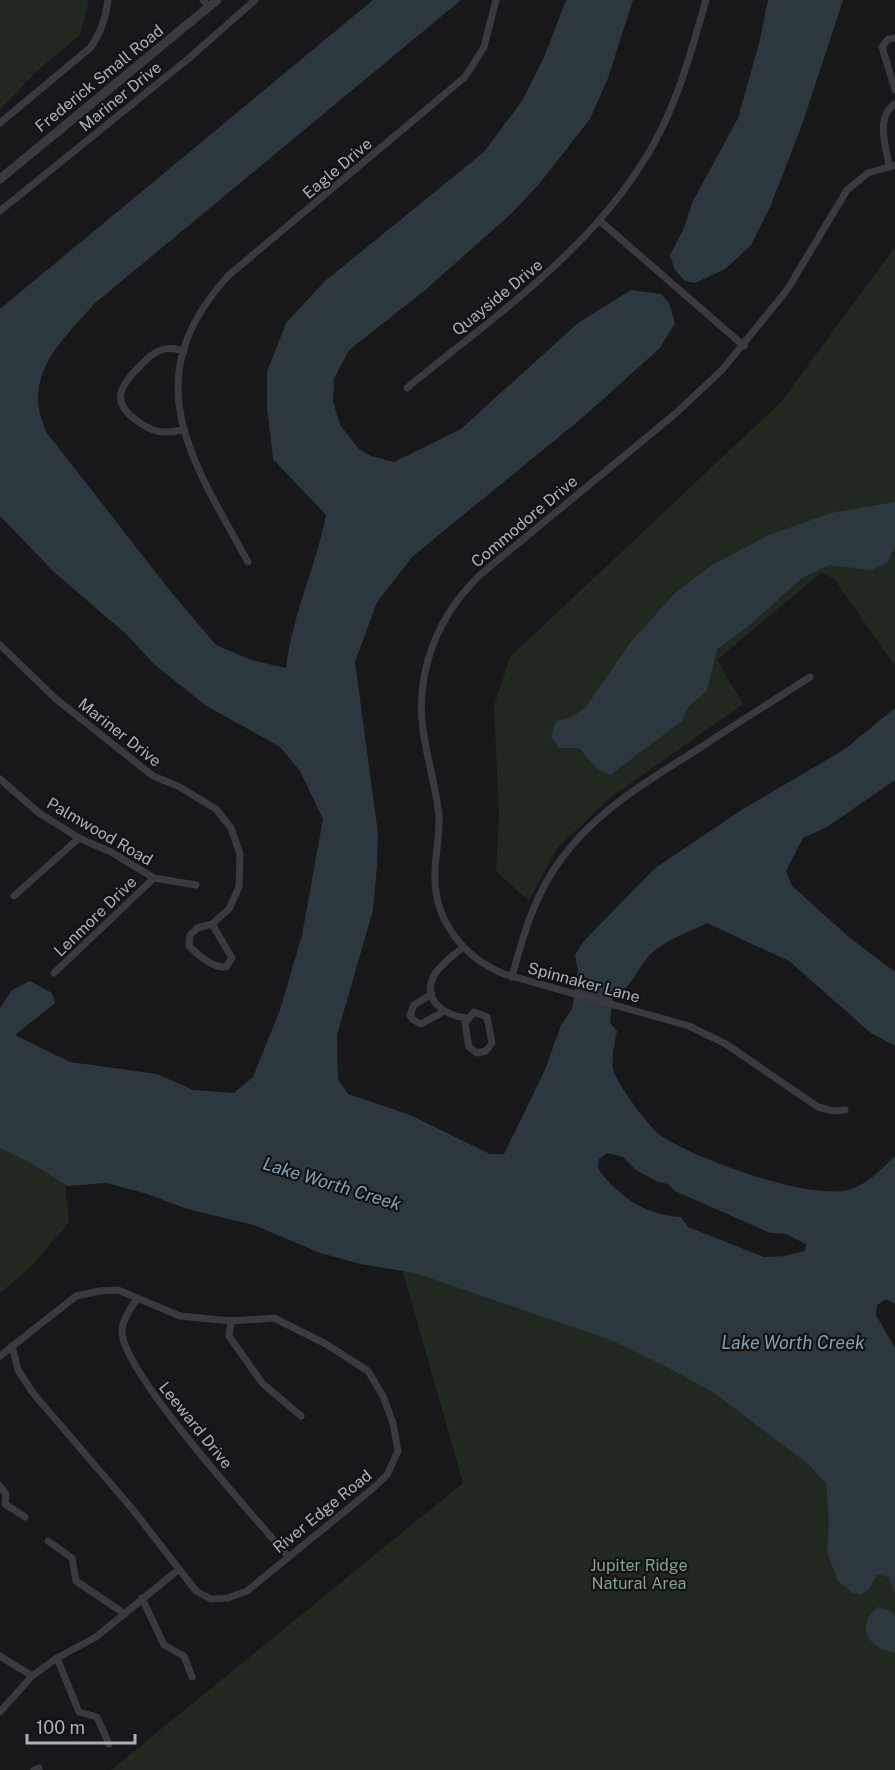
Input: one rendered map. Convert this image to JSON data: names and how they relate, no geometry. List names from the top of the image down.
{
  "streets": {
    "street": [
      "Frederick Small Road",
      "Mariner Drive",
      "Eagle Drive",
      "Quayside Drive",
      "Commodore Drive",
      "Palmwood Road",
      "Lenmore Drive",
      "Spinnaker Lane",
      "Leeward Drive",
      "River Edge Road"
    ]
  },
  "crossings": [
    ["Commodore Drive", "Spinnaker Lane"],
    ["Palmwood Road", "Lenmore Drive"],
    ["Leeward Drive", "River Edge Road"]
  ],
  "water": ["Lake Worth Creek"],
  "parks": ["Jupiter Ridge Natural Area"],
  "scale_bar": "100 m"
}
